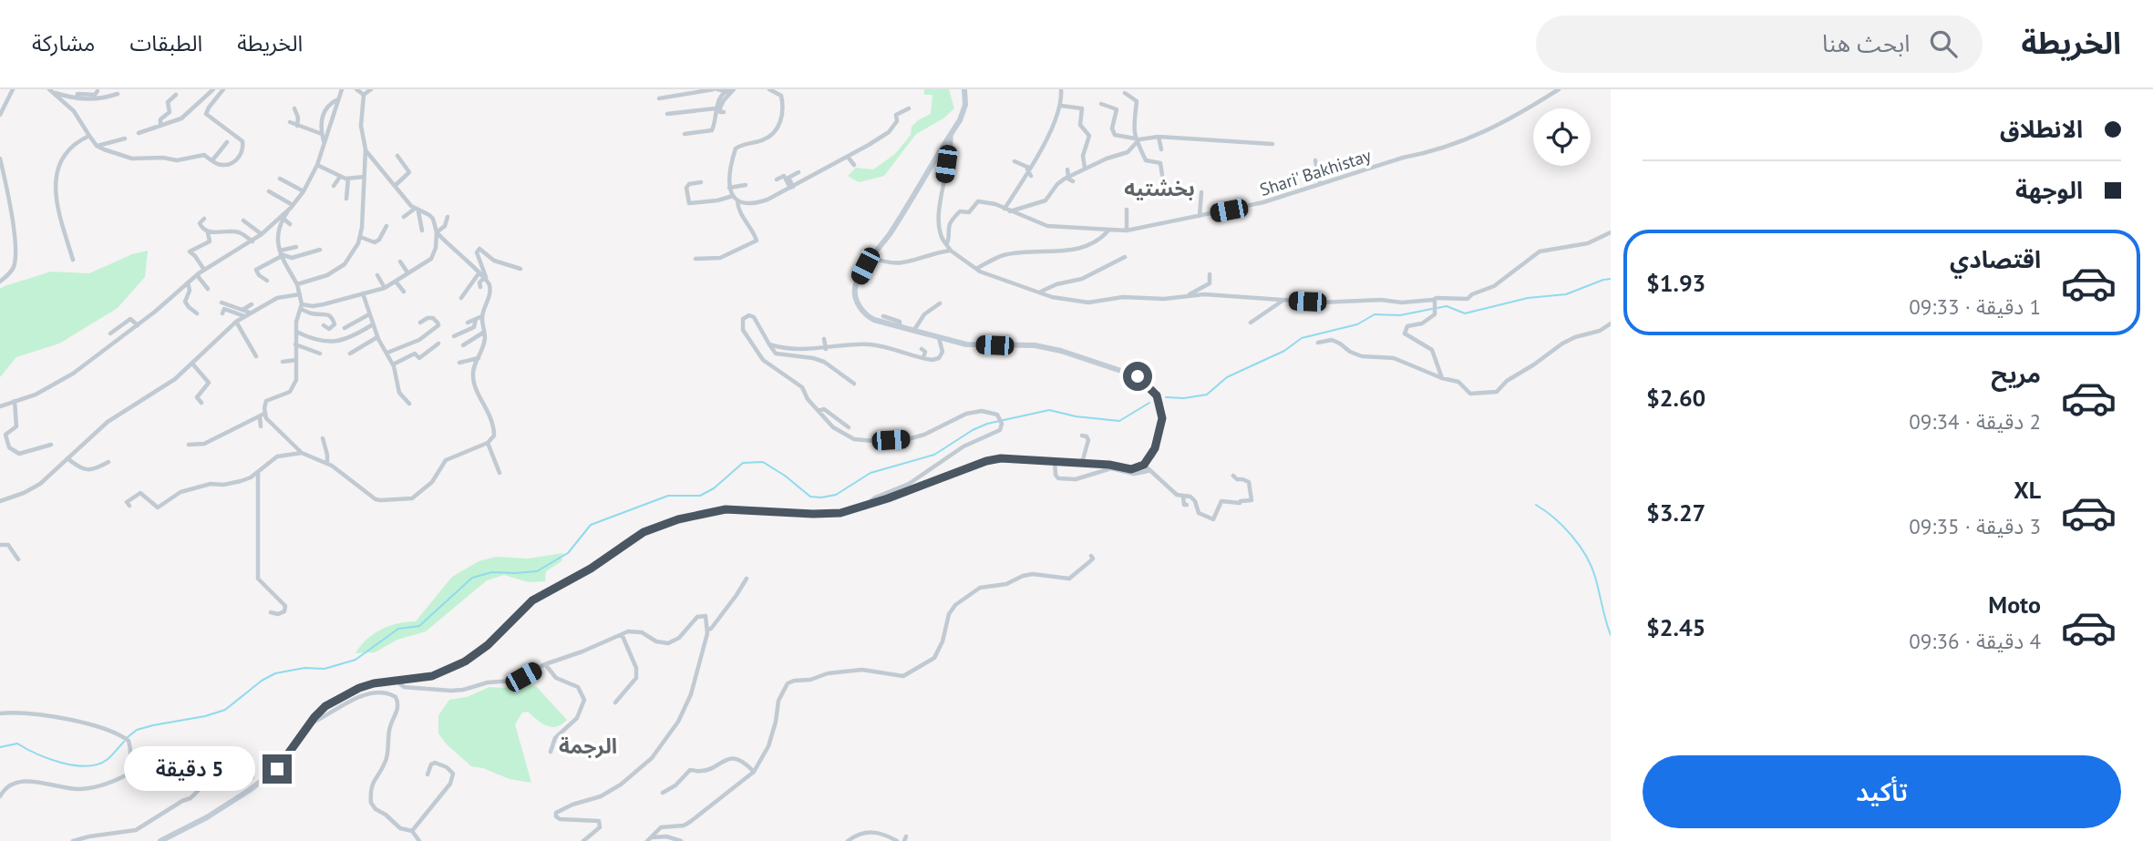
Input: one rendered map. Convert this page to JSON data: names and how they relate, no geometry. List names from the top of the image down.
{
  "streets": {
    "street": ["Shari' Bakhistay"]
  },
  "districts": ["بخشتيه", "الرجمة"],
  "page": {
    "header": "الخريطة",
    "search": "ابحث هنا",
    "nav": ["الخريطة", "الطبقات", "مشاركة"],
    "banner": ["الانطلاق", "الوجهة"],
    "list": [
      {
        "name": "اقتصادي",
        "note": "1 دقيقة · 09:33",
        "value": "$1.93"
      },
      {
        "name": "مريح",
        "note": "2 دقيقة · 09:34",
        "value": "$2.60"
      },
      {
        "name": "XL",
        "note": "3 دقيقة · 09:35",
        "value": "$3.27"
      },
      {
        "name": "Moto",
        "note": "4 دقيقة · 09:36",
        "value": "$2.45"
      }
    ],
    "buttons": "تأكيد",
    "bubble": "5 دقيقة"
  }
}
